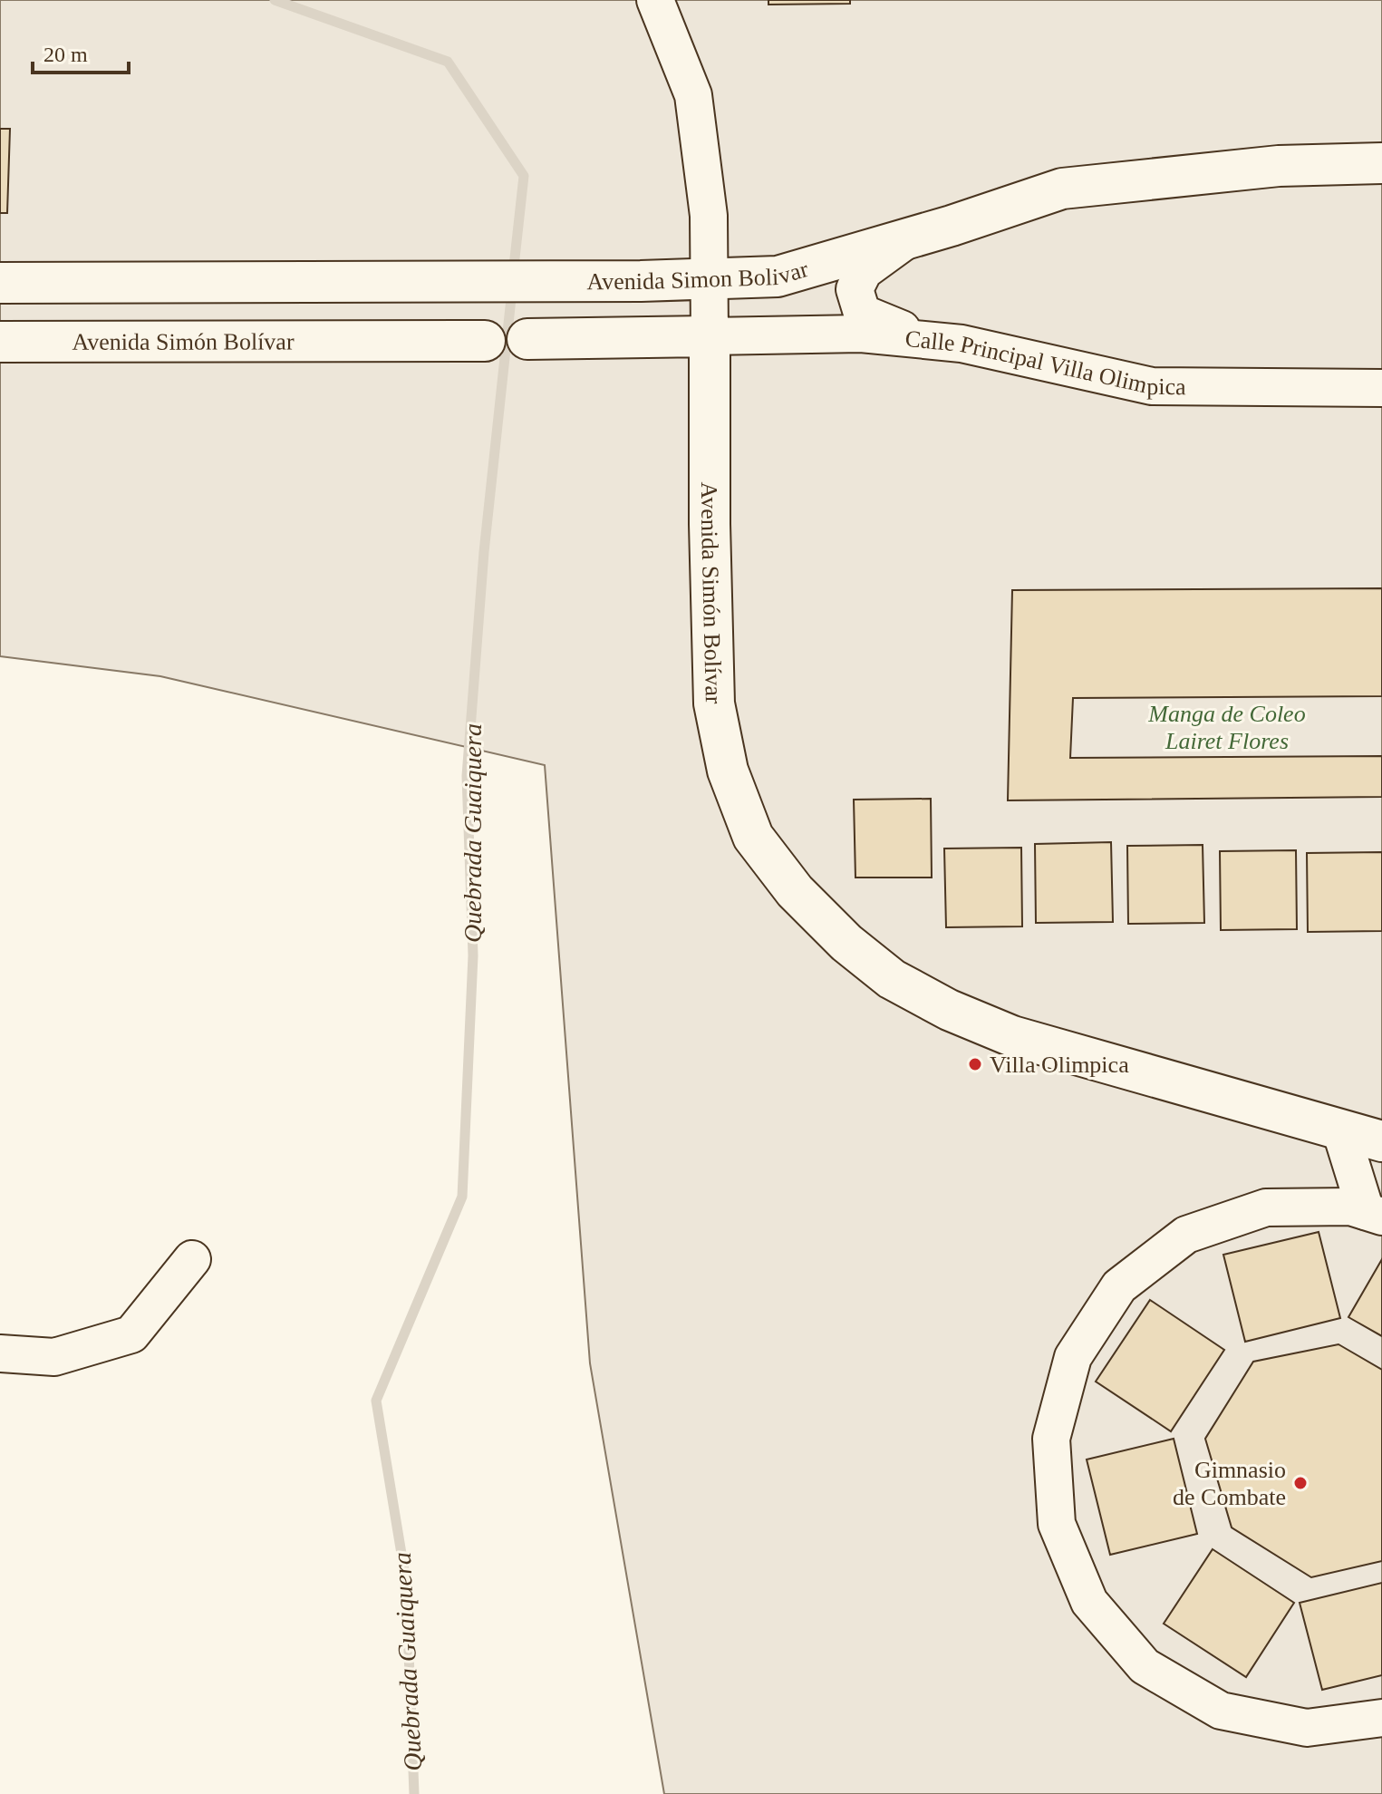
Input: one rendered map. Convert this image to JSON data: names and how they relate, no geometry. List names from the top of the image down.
{
  "streets": {
    "main road": ["Avenida Simon Bolivar", "Avenida Simón Bolívar"],
    "street": ["Calle Principal Villa Olimpica"]
  },
  "crossings": [
    ["Avenida Simón Bolívar", "Calle Principal Villa Olimpica"]
  ],
  "water": ["Quebrada Guaiquera"],
  "parks": ["Manga de Coleo Lairet Flores"],
  "places": ["Villa Olimpica", "Gimnasio de Combate"],
  "scale_bar": "20 m"
}
